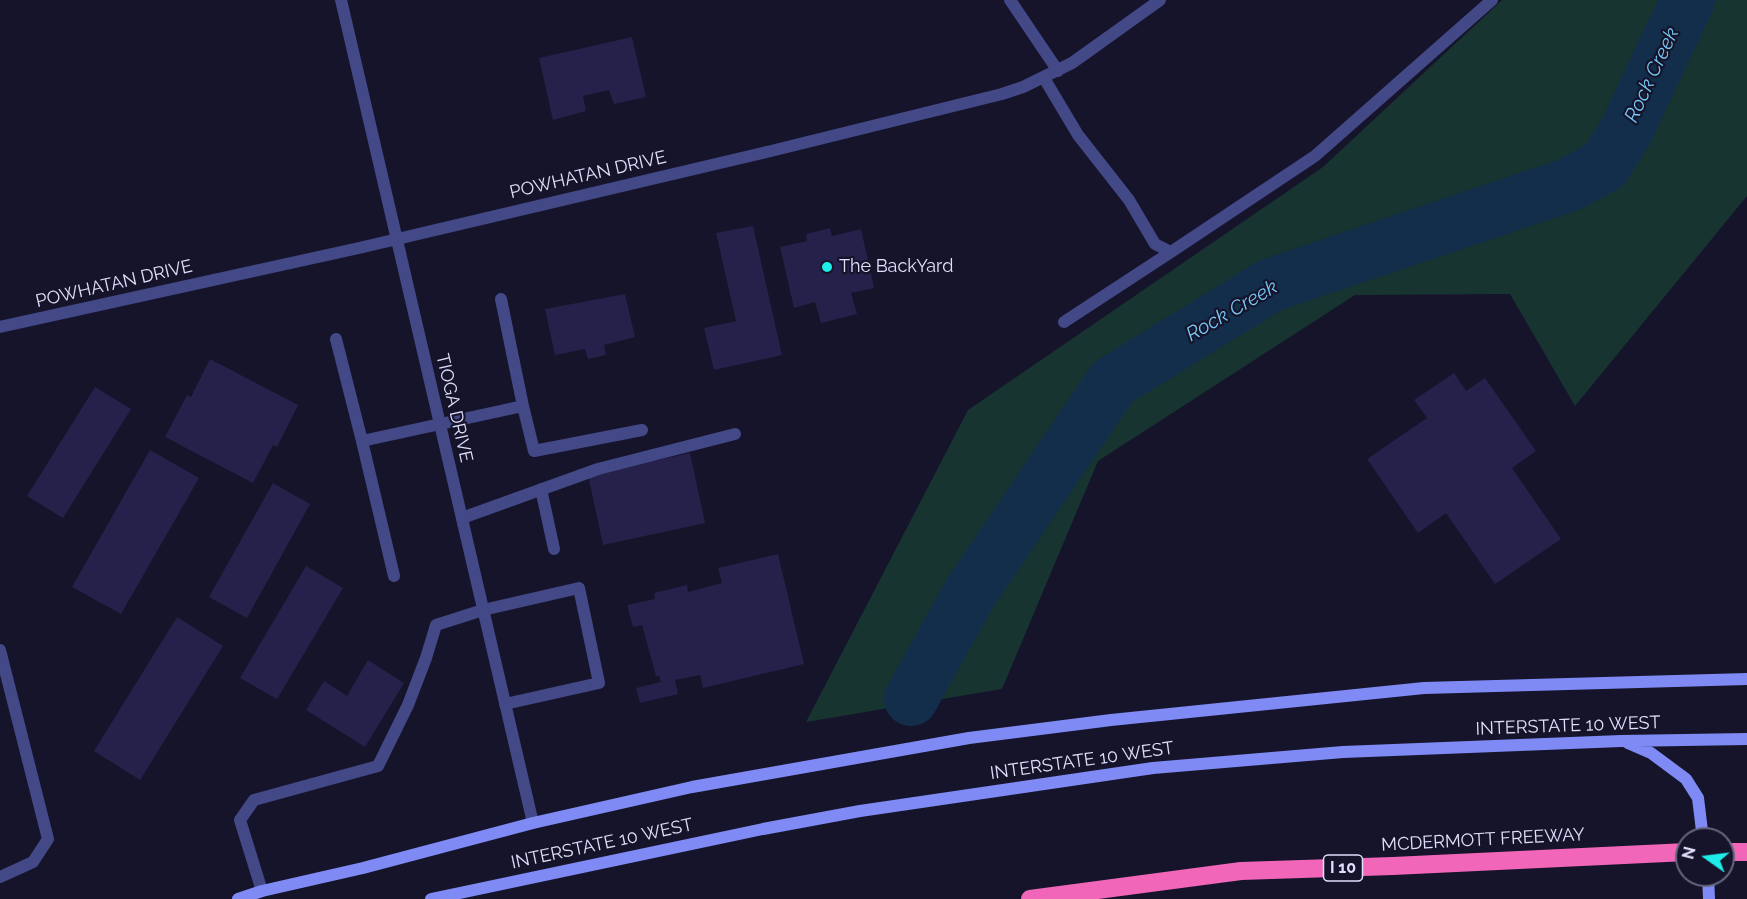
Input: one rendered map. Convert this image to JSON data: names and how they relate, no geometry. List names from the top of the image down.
{
  "streets": {
    "highway": ["MCDERMOTT FREEWAY", "I 10"],
    "main road": ["INTERSTATE 10 WEST"],
    "street": ["POWHATAN DRIVE", "TIOGA DRIVE"]
  },
  "crossings": [
    ["POWHATAN DRIVE", "TIOGA DRIVE"]
  ],
  "water": ["Rock Creek"],
  "places": ["The BackYard"],
  "north": "left"
}
